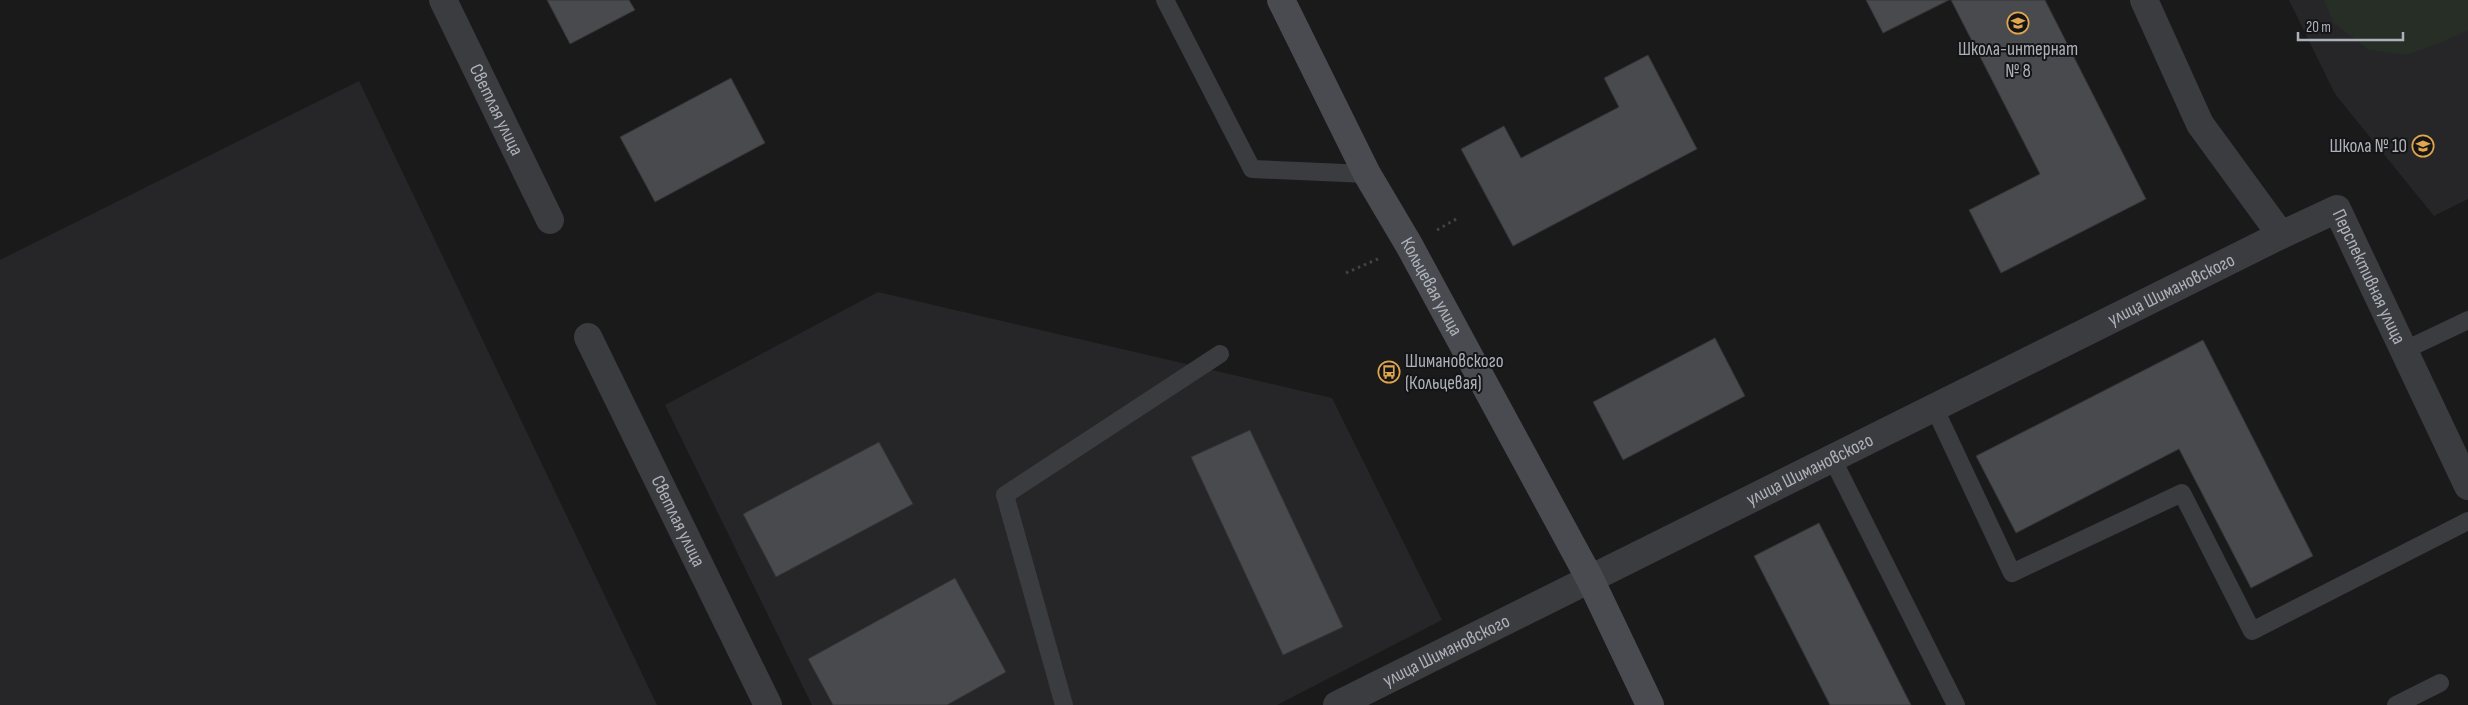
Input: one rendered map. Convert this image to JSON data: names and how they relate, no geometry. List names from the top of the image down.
{
  "streets": {
    "street": [
      "Светлая улица",
      "Перспективная улица",
      "Кольцевая улица",
      "улица Шимановского"
    ]
  },
  "crossings": [
    ["Перспективная улица", "улица Шимановского"],
    ["Кольцевая улица", "улица Шимановского"]
  ],
  "places": {
    "school or university": ["Школа-интернат № 8", "Школа № 10"],
    "bus stop": ["Шимановского (Кольцевая)"]
  },
  "scale_bar": "20 m"
}
